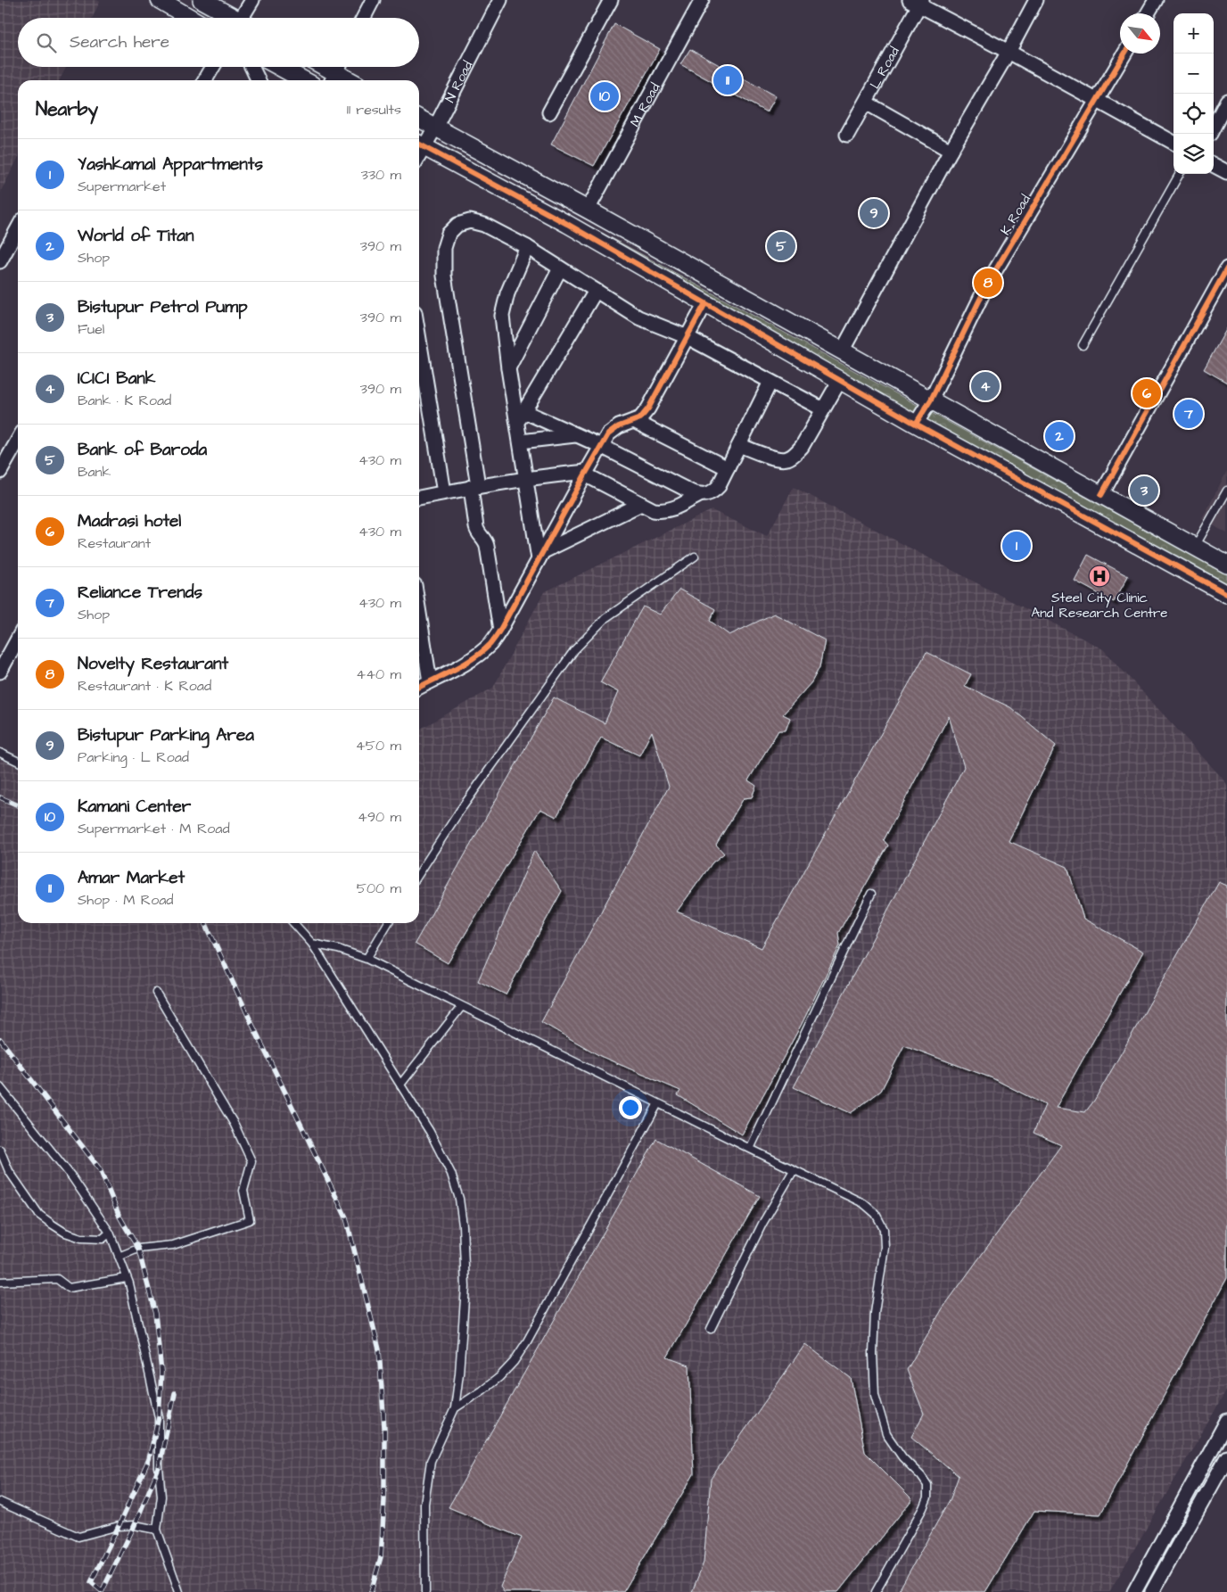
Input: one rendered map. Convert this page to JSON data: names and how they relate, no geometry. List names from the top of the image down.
{
  "streets": {
    "street": [
      "L Road",
      "N Road",
      "M Road",
      "K Road"
    ]
  },
  "places": {
    "hospital": ["Steel City Clinic And Research Centre"]
  },
  "north": "bottom right",
  "page": {
    "map_buttons": ["+", "−"],
    "search": "Search here",
    "pins": [
      "11",
      "10",
      "9",
      "5",
      "8",
      "4",
      "6",
      "7",
      "2",
      "3",
      "1"
    ],
    "heading": ["Nearby", "11 results"],
    "list": [
      {
        "mark": "1",
        "name": "Yashkamal Appartments",
        "note": "Supermarket",
        "value": "330 m"
      },
      {
        "mark": "2",
        "name": "World of Titan",
        "note": "Shop",
        "value": "390 m"
      },
      {
        "mark": "3",
        "name": "Bistupur Petrol Pump",
        "note": "Fuel",
        "value": "390 m"
      },
      {
        "mark": "4",
        "name": "ICICI Bank",
        "note": "Bank · K Road",
        "value": "390 m"
      },
      {
        "mark": "5",
        "name": "Bank of Baroda",
        "note": "Bank",
        "value": "430 m"
      },
      {
        "mark": "6",
        "name": "Madrasi hotel",
        "note": "Restaurant",
        "value": "430 m"
      },
      {
        "mark": "7",
        "name": "Reliance Trends",
        "note": "Shop",
        "value": "430 m"
      },
      {
        "mark": "8",
        "name": "Novelty Restaurant",
        "note": "Restaurant · K Road",
        "value": "440 m"
      },
      {
        "mark": "9",
        "name": "Bistupur Parking Area",
        "note": "Parking · L Road",
        "value": "450 m"
      },
      {
        "mark": "10",
        "name": "Kamani Center",
        "note": "Supermarket · M Road",
        "value": "490 m"
      },
      {
        "mark": "11",
        "name": "Amar Market",
        "note": "Shop · M Road",
        "value": "500 m"
      }
    ]
  }
}
